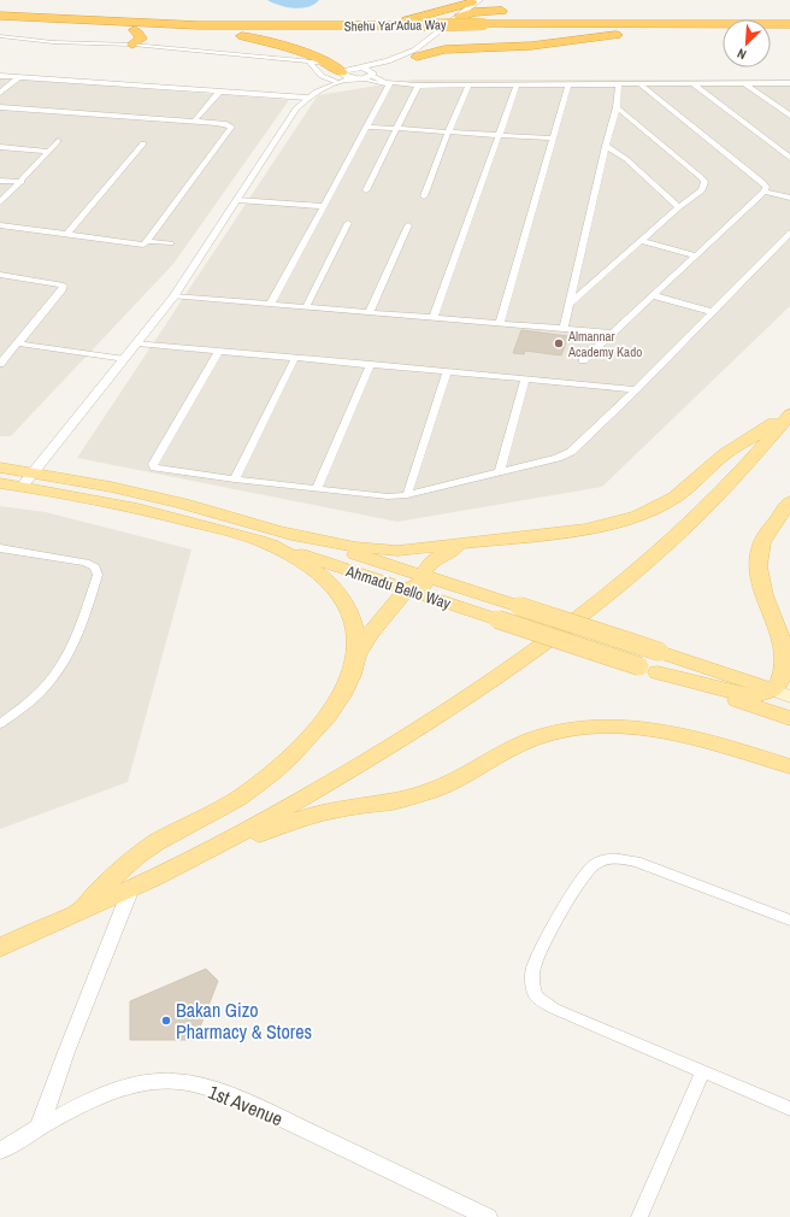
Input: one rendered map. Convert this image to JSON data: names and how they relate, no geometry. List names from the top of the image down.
{
  "streets": {
    "highway": ["Shehu Yar'Adua Way"],
    "main road": ["Ahmadu Bello Way"],
    "street": ["1st Avenue"]
  },
  "places": ["Almannar Academy Kado", "Bakan Gizo Pharmacy & Stores"],
  "north": "bottom left"
}
